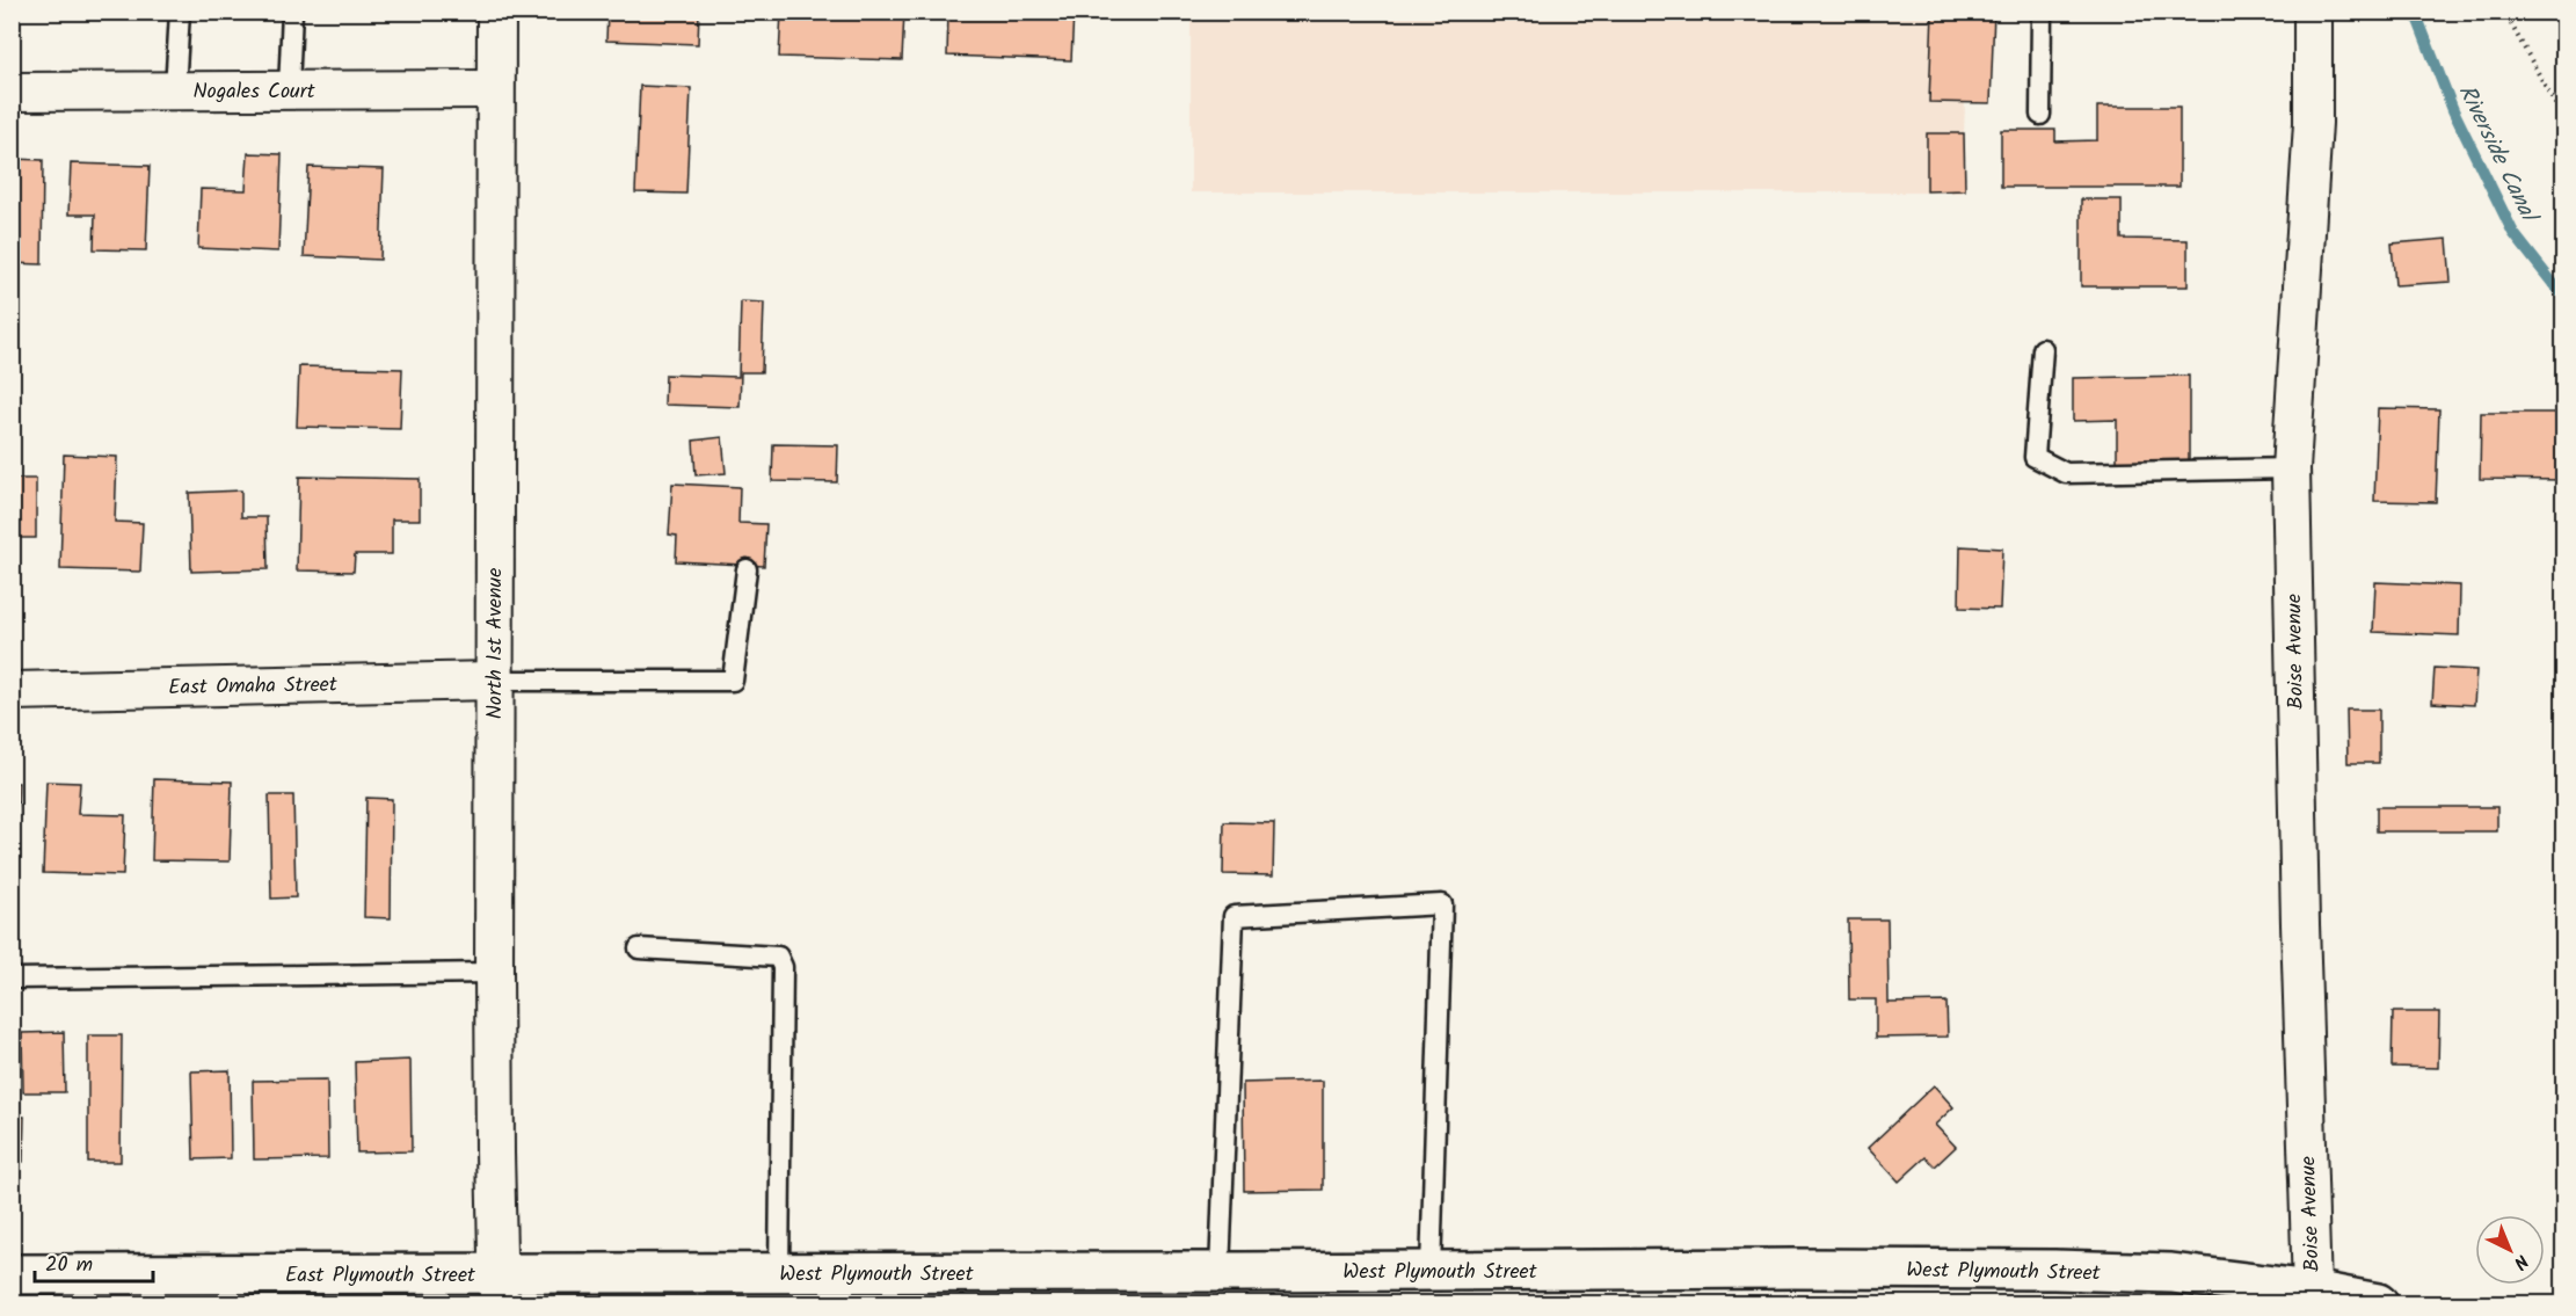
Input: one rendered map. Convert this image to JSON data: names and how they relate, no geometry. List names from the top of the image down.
{
  "streets": {
    "street": [
      "Nogales Court",
      "North 1st Avenue",
      "Boise Avenue",
      "East Omaha Street",
      "West Plymouth Street",
      "East Plymouth Street"
    ]
  },
  "crossings": [
    ["Nogales Court", "North 1st Avenue"],
    ["North 1st Avenue", "East Omaha Street"],
    ["North 1st Avenue", "West Plymouth Street"],
    ["North 1st Avenue", "East Plymouth Street"],
    ["Boise Avenue", "West Plymouth Street"],
    ["West Plymouth Street", "East Plymouth Street"]
  ],
  "water": ["Riverside Canal"],
  "scale_bar": "20 m",
  "north": "bottom right"
}
